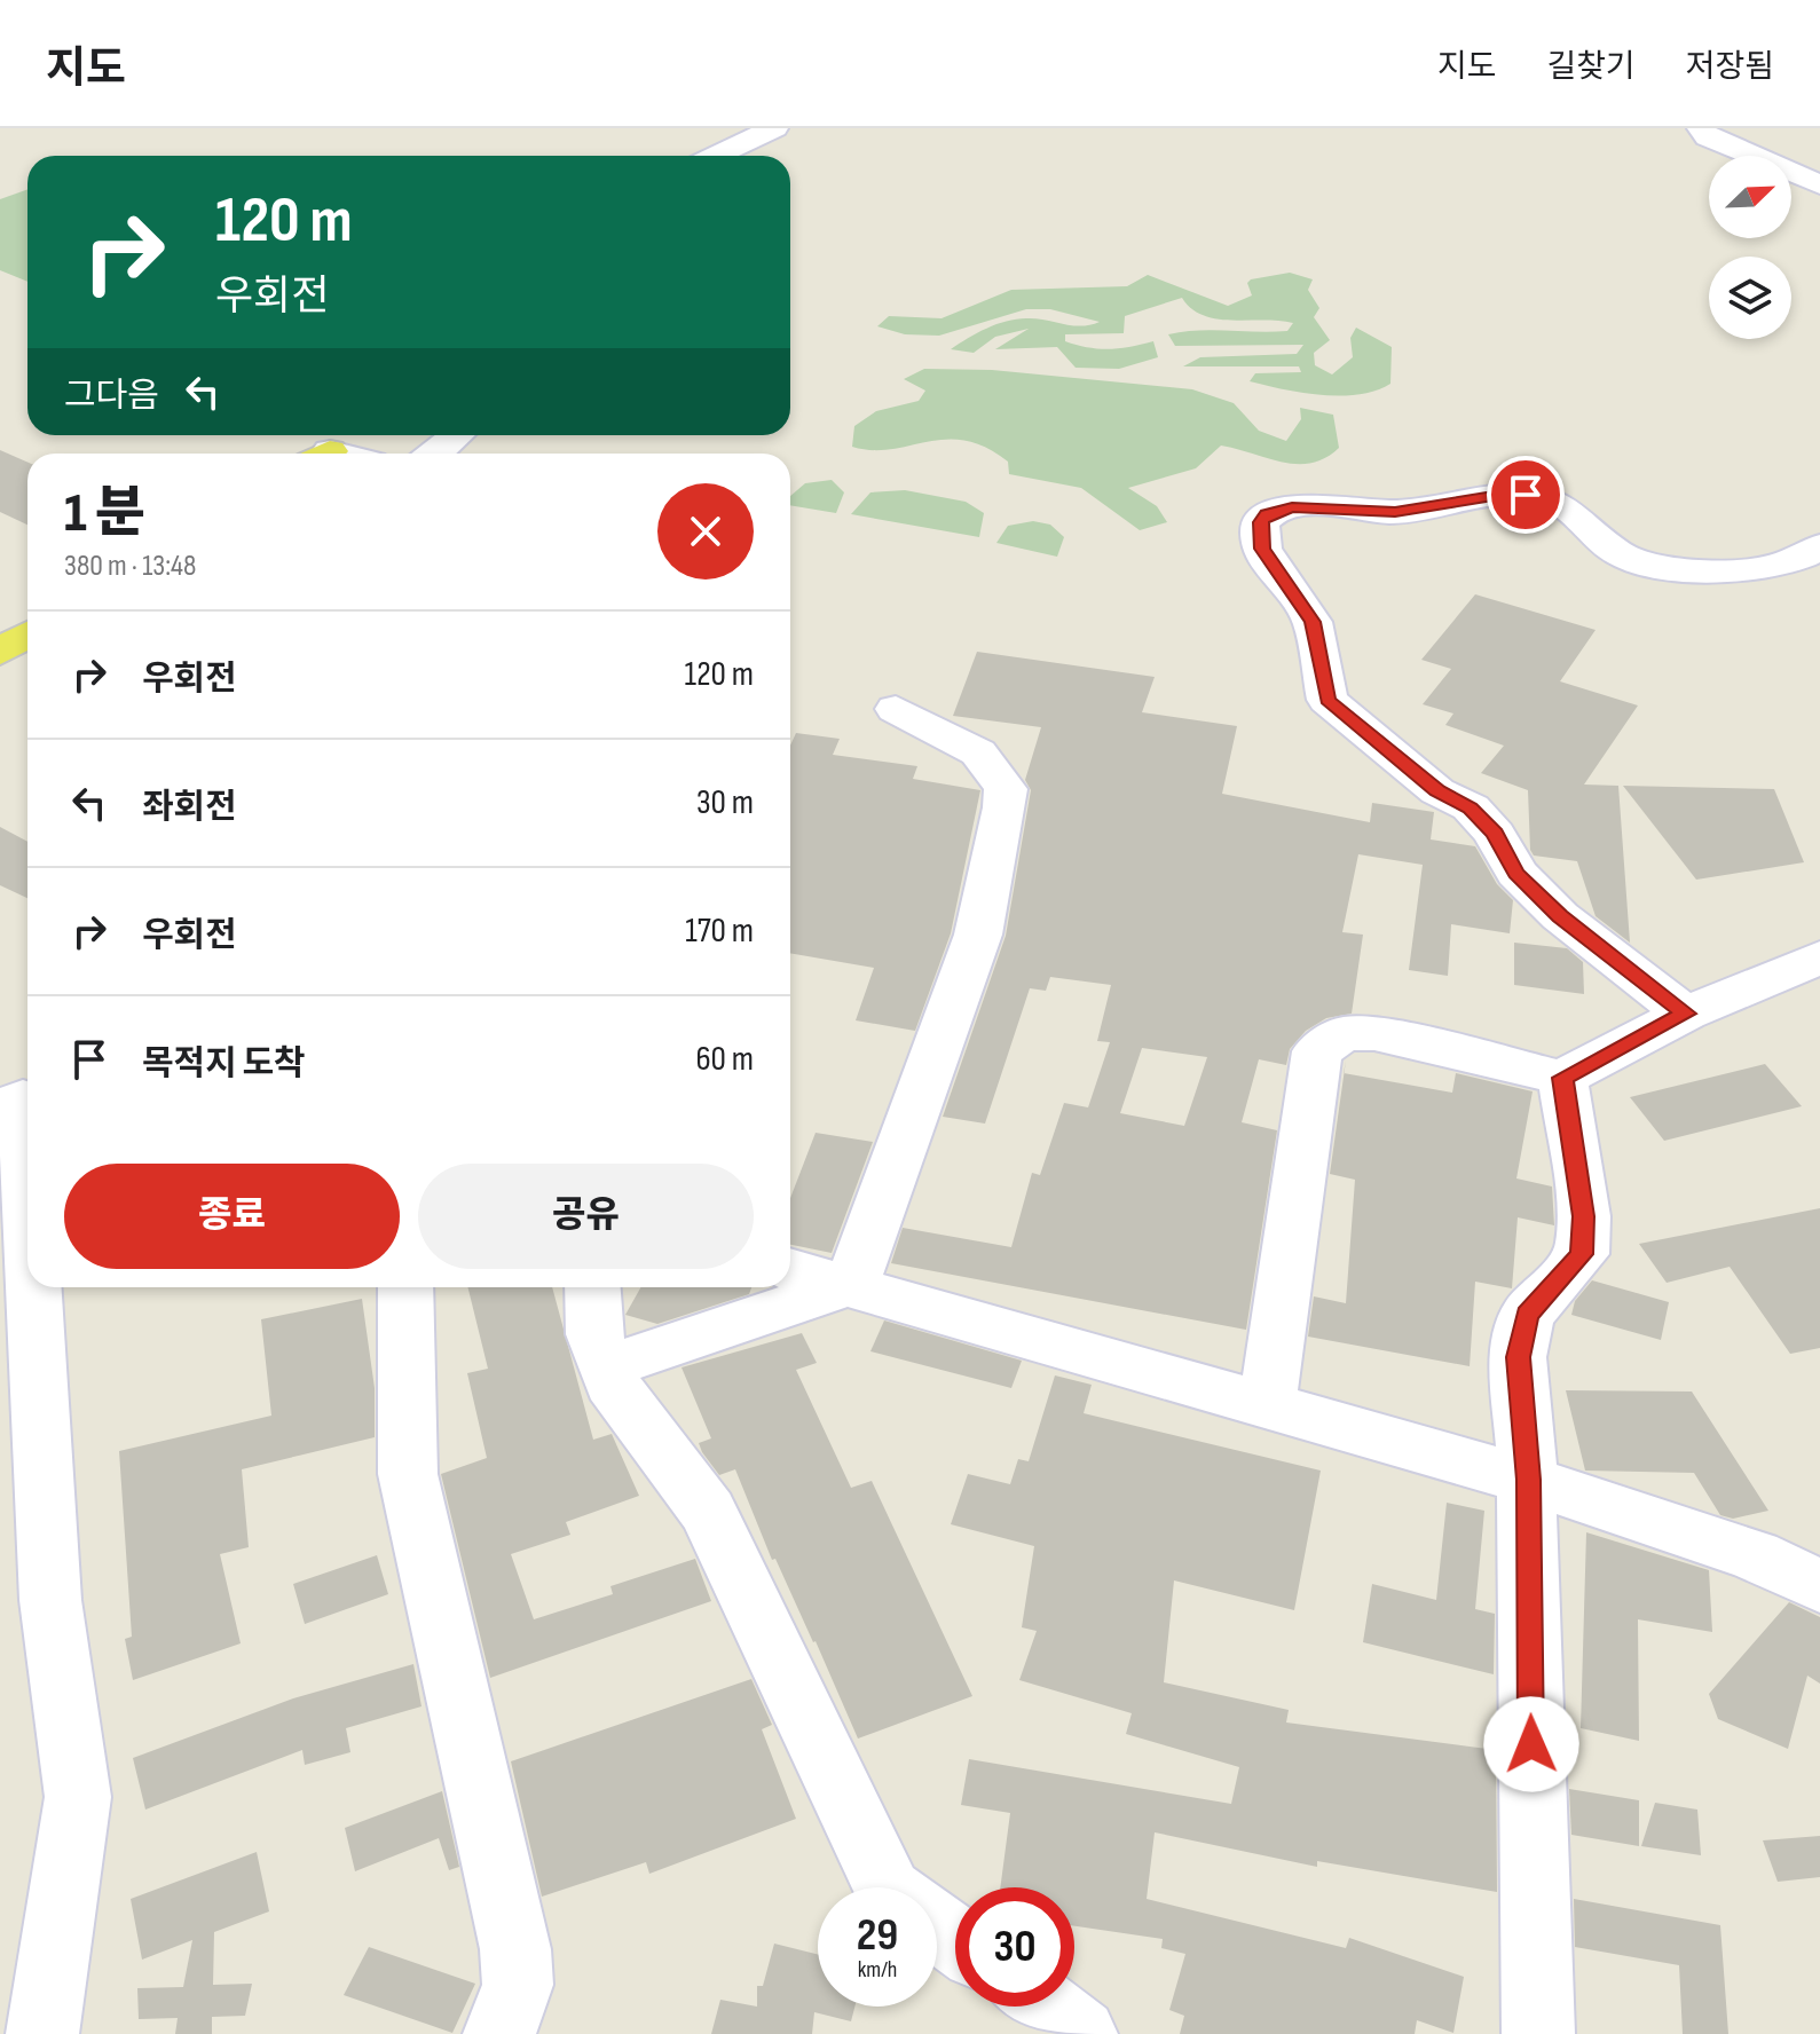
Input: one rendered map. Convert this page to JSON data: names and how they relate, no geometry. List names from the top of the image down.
{
  "north": "top right",
  "page": {
    "header": "지도",
    "nav": ["지도", "길찾기", "저장됨"],
    "turn": ["120 m", "우회전"],
    "then": "그다음",
    "heading": ["1 분", "380 m · 13:48"],
    "list": [
      {
        "name": "우회전",
        "value": "120 m"
      },
      {
        "name": "좌회전",
        "value": "30 m"
      },
      {
        "name": "우회전",
        "value": "170 m"
      },
      {
        "name": "목적지 도착",
        "value": "60 m"
      }
    ],
    "buttons": ["종료", "공유"],
    "speed": "29 km/h",
    "limit": "30"
  }
}
